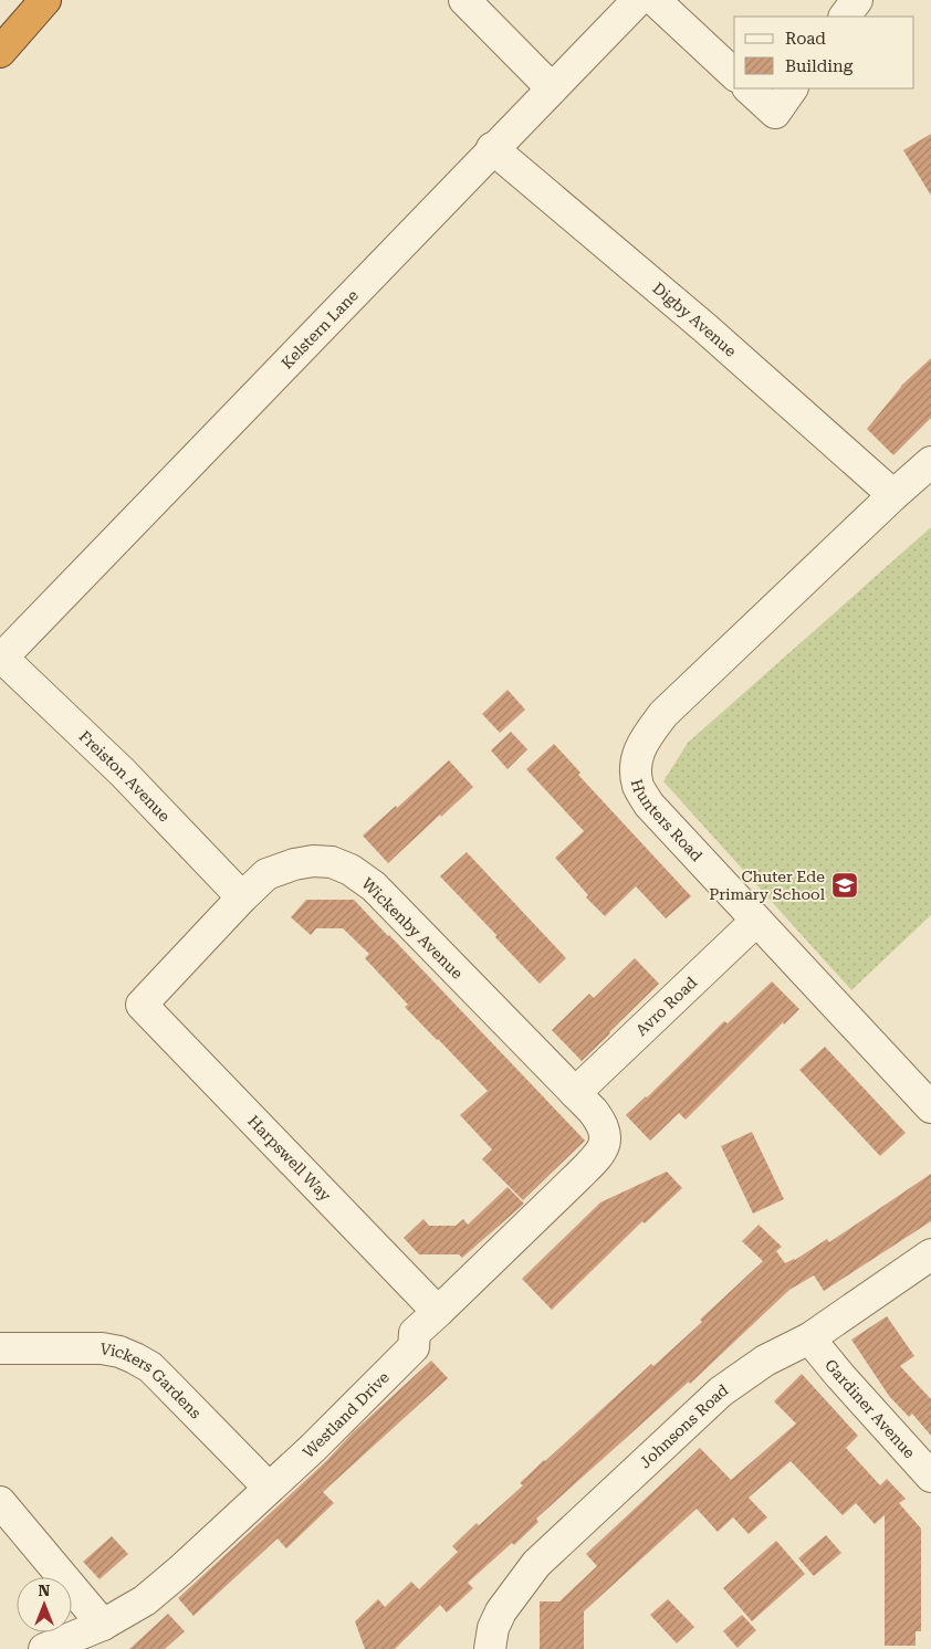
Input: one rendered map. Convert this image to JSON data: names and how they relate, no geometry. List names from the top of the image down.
{
  "streets": {
    "street": [
      "Digby Avenue",
      "Kelstern Lane",
      "Freiston Avenue",
      "Hunters Road",
      "Wickenby Avenue",
      "Avro Road",
      "Harpswell Way",
      "Vickers Gardens",
      "Gardiner Avenue",
      "Westland Drive",
      "Johnsons Road"
    ]
  },
  "crossings": [
    ["Digby Avenue", "Kelstern Lane"],
    ["Digby Avenue", "Hunters Road"],
    ["Kelstern Lane", "Freiston Avenue"],
    ["Freiston Avenue", "Wickenby Avenue"],
    ["Hunters Road", "Avro Road"],
    ["Wickenby Avenue", "Avro Road"],
    ["Wickenby Avenue", "Harpswell Way"],
    ["Wickenby Avenue", "Westland Drive"],
    ["Harpswell Way", "Westland Drive"],
    ["Vickers Gardens", "Westland Drive"],
    ["Gardiner Avenue", "Johnsons Road"]
  ],
  "places": {
    "school or university": ["Chuter Ede Primary School"]
  },
  "legend": ["Road", "Building"],
  "north": "top"
}
